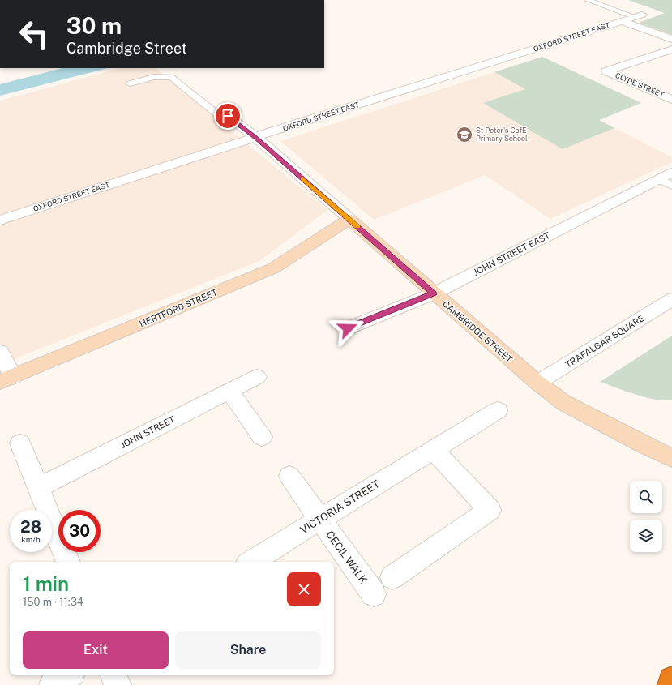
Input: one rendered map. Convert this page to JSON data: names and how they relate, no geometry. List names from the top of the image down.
{
  "streets": {
    "street": [
      "OXFORD STREET EAST",
      "CLYDE STREET",
      "JOHN STREET EAST",
      "HERTFORD STREET",
      "CAMBRIDGE STREET",
      "TRAFALGAR SQUARE",
      "JOHN STREET",
      "VICTORIA STREET",
      "CECIL WALK"
    ]
  },
  "crossings": [
    ["OXFORD STREET EAST", "CAMBRIDGE STREET"],
    ["JOHN STREET EAST", "CAMBRIDGE STREET"],
    ["HERTFORD STREET", "CAMBRIDGE STREET"],
    ["CAMBRIDGE STREET", "TRAFALGAR SQUARE"],
    ["VICTORIA STREET", "CECIL WALK"]
  ],
  "places": {
    "school or university": ["St Peter's CofE Primary School"]
  },
  "page": {
    "turn": ["30 m", "Cambridge Street"],
    "speed": "28 km/h",
    "limit": "30",
    "heading": ["1 min", "150 m · 11:34"],
    "buttons": ["Exit", "Share"]
  }
}
